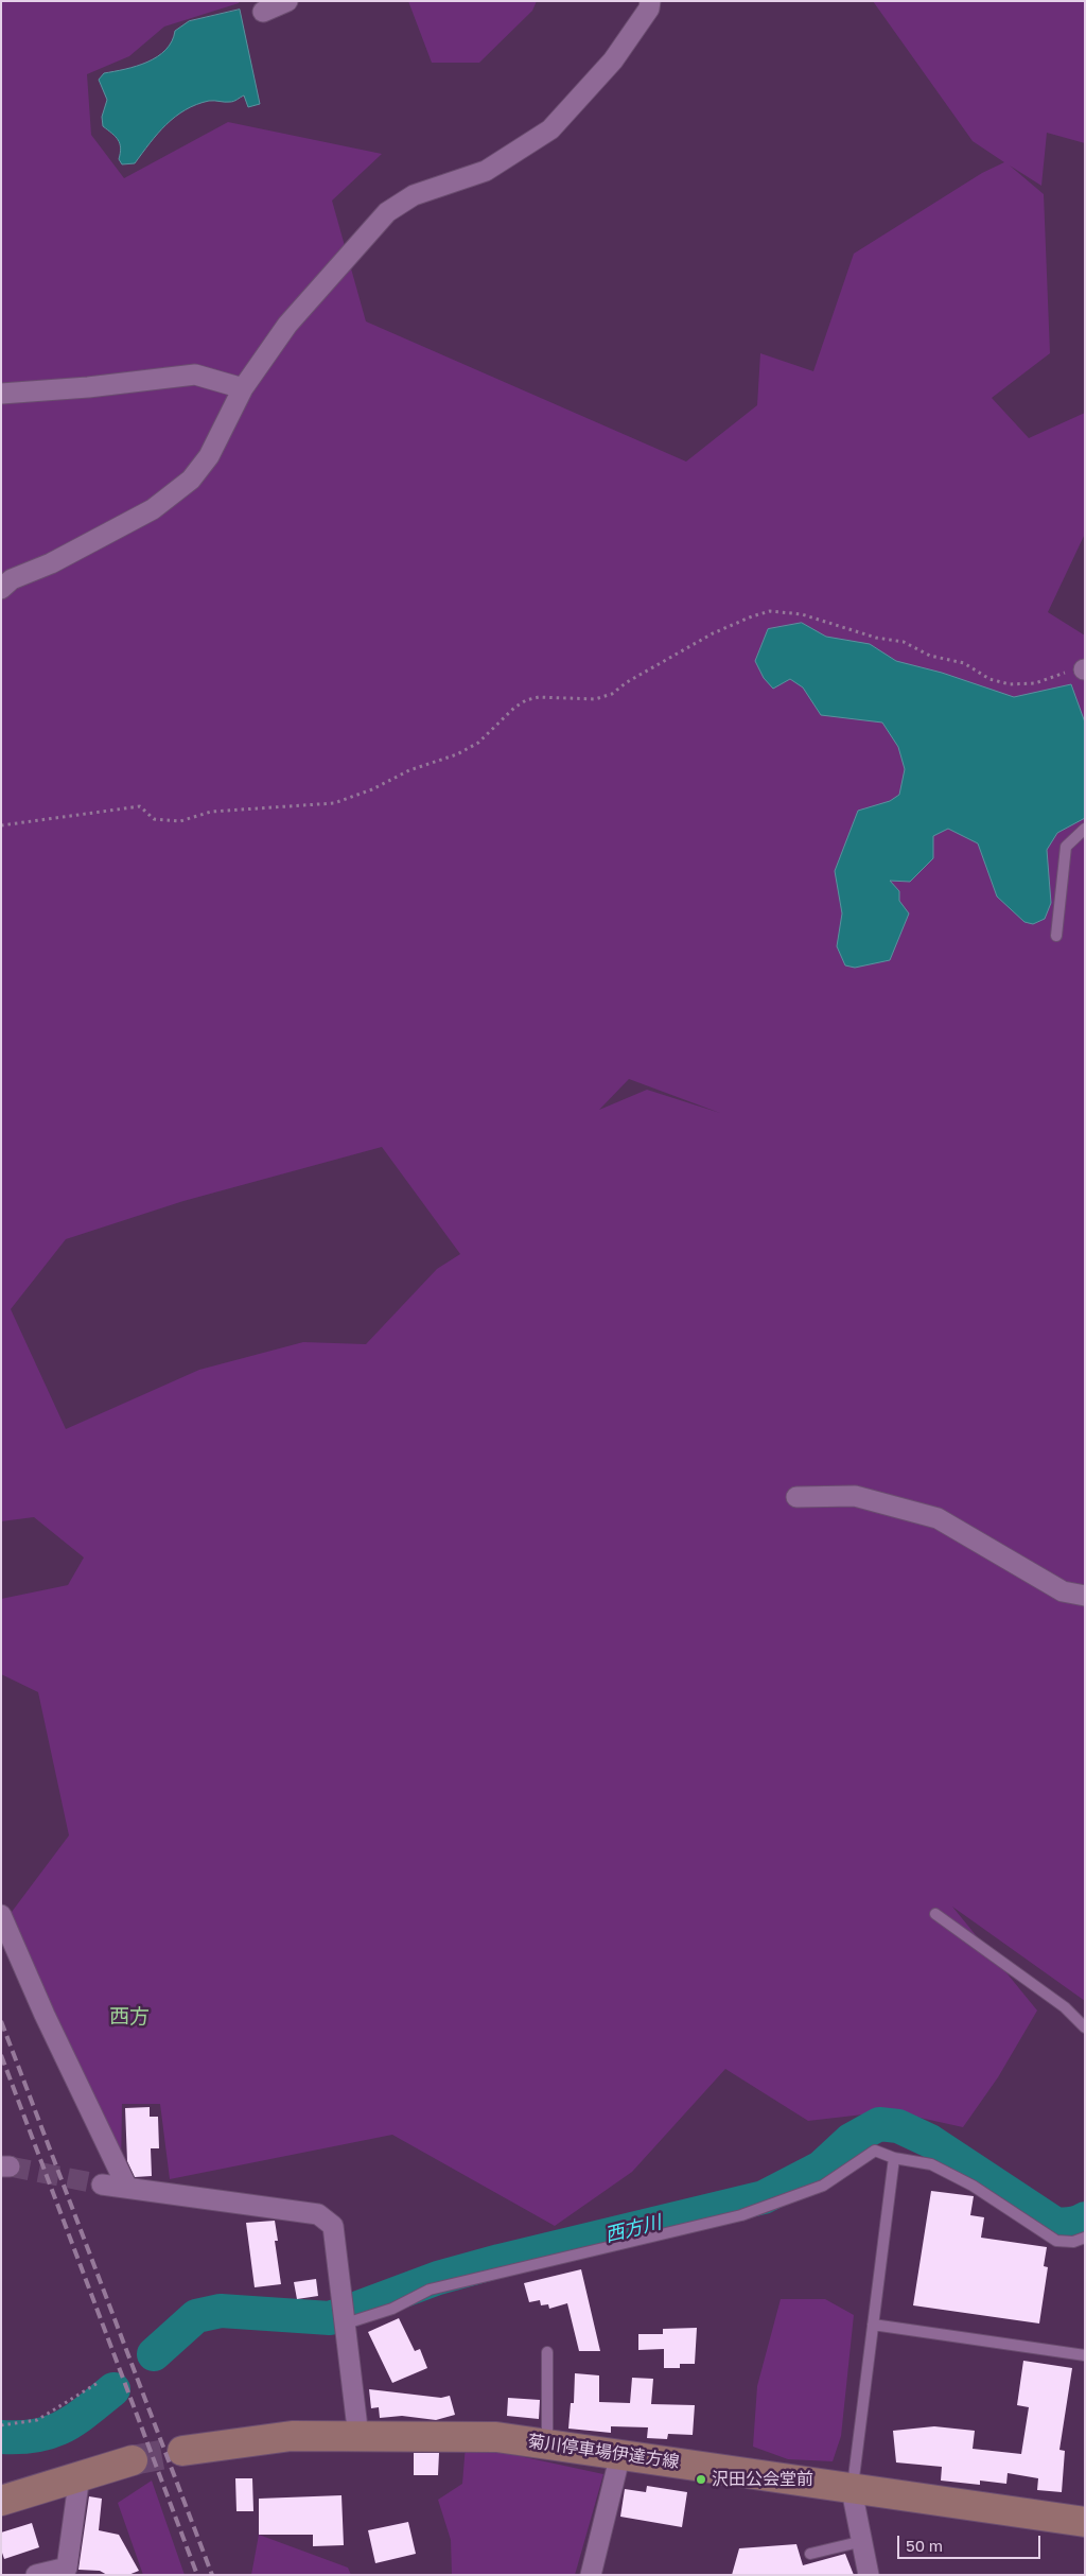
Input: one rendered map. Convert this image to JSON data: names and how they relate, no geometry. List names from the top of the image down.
{
  "streets": {
    "main road": ["菊川停車場伊達方線"]
  },
  "districts": ["西方"],
  "water": ["西方川"],
  "places": ["沢田公会堂前"],
  "scale_bar": "50 m"
}
